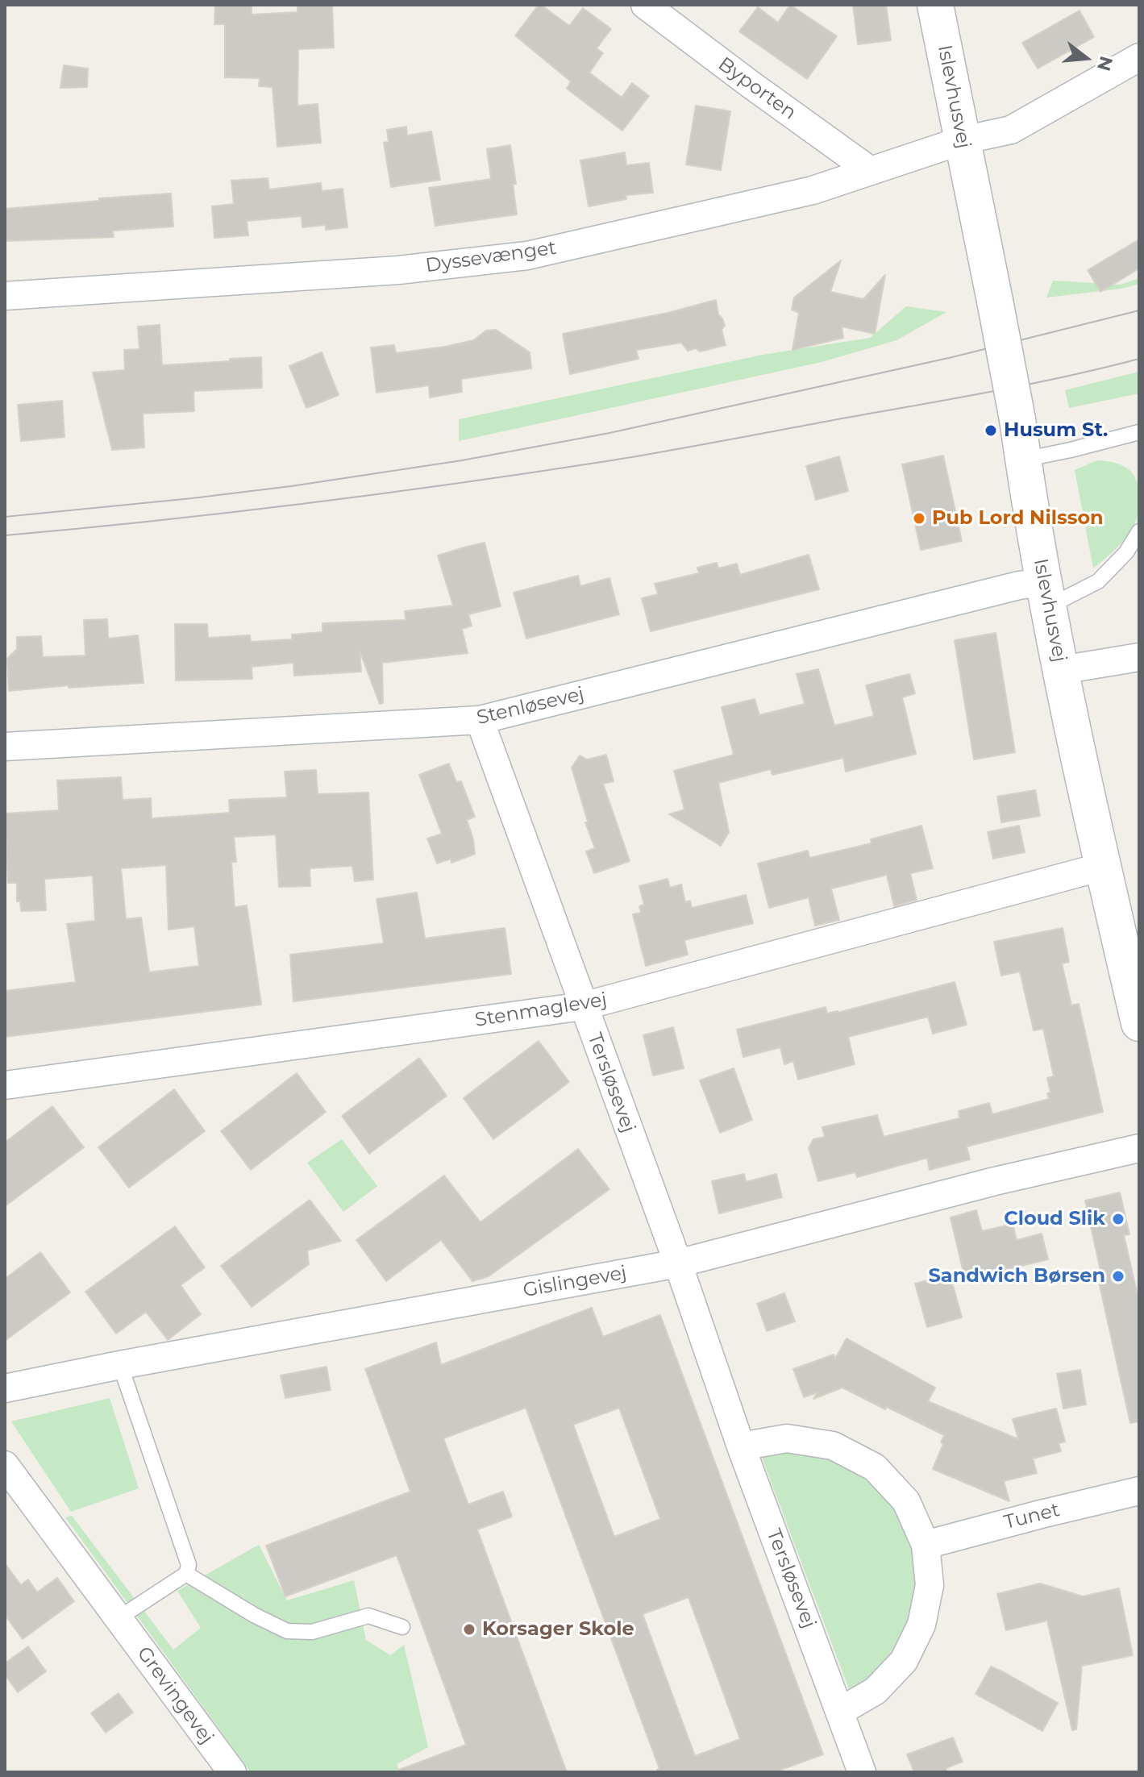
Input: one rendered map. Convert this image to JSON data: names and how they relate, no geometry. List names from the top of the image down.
{
  "streets": {
    "street": [
      "Byporten",
      "Islevhusvej",
      "Dyssevænget",
      "Stenløsevej",
      "Stenmaglevej",
      "Tersløsevej",
      "Gislingevej",
      "Tunet",
      "Grevingevej"
    ]
  },
  "crossings": [
    ["Byporten", "Dyssevænget"],
    ["Islevhusvej", "Dyssevænget"],
    ["Islevhusvej", "Stenløsevej"],
    ["Islevhusvej", "Stenmaglevej"],
    ["Stenløsevej", "Tersløsevej"],
    ["Stenmaglevej", "Tersløsevej"],
    ["Tersløsevej", "Gislingevej"]
  ],
  "places": [
    "Husum St.",
    "Pub Lord Nilsson",
    "Cloud Slik",
    "Sandwich Børsen",
    "Korsager Skole"
  ],
  "north": "right"
}
